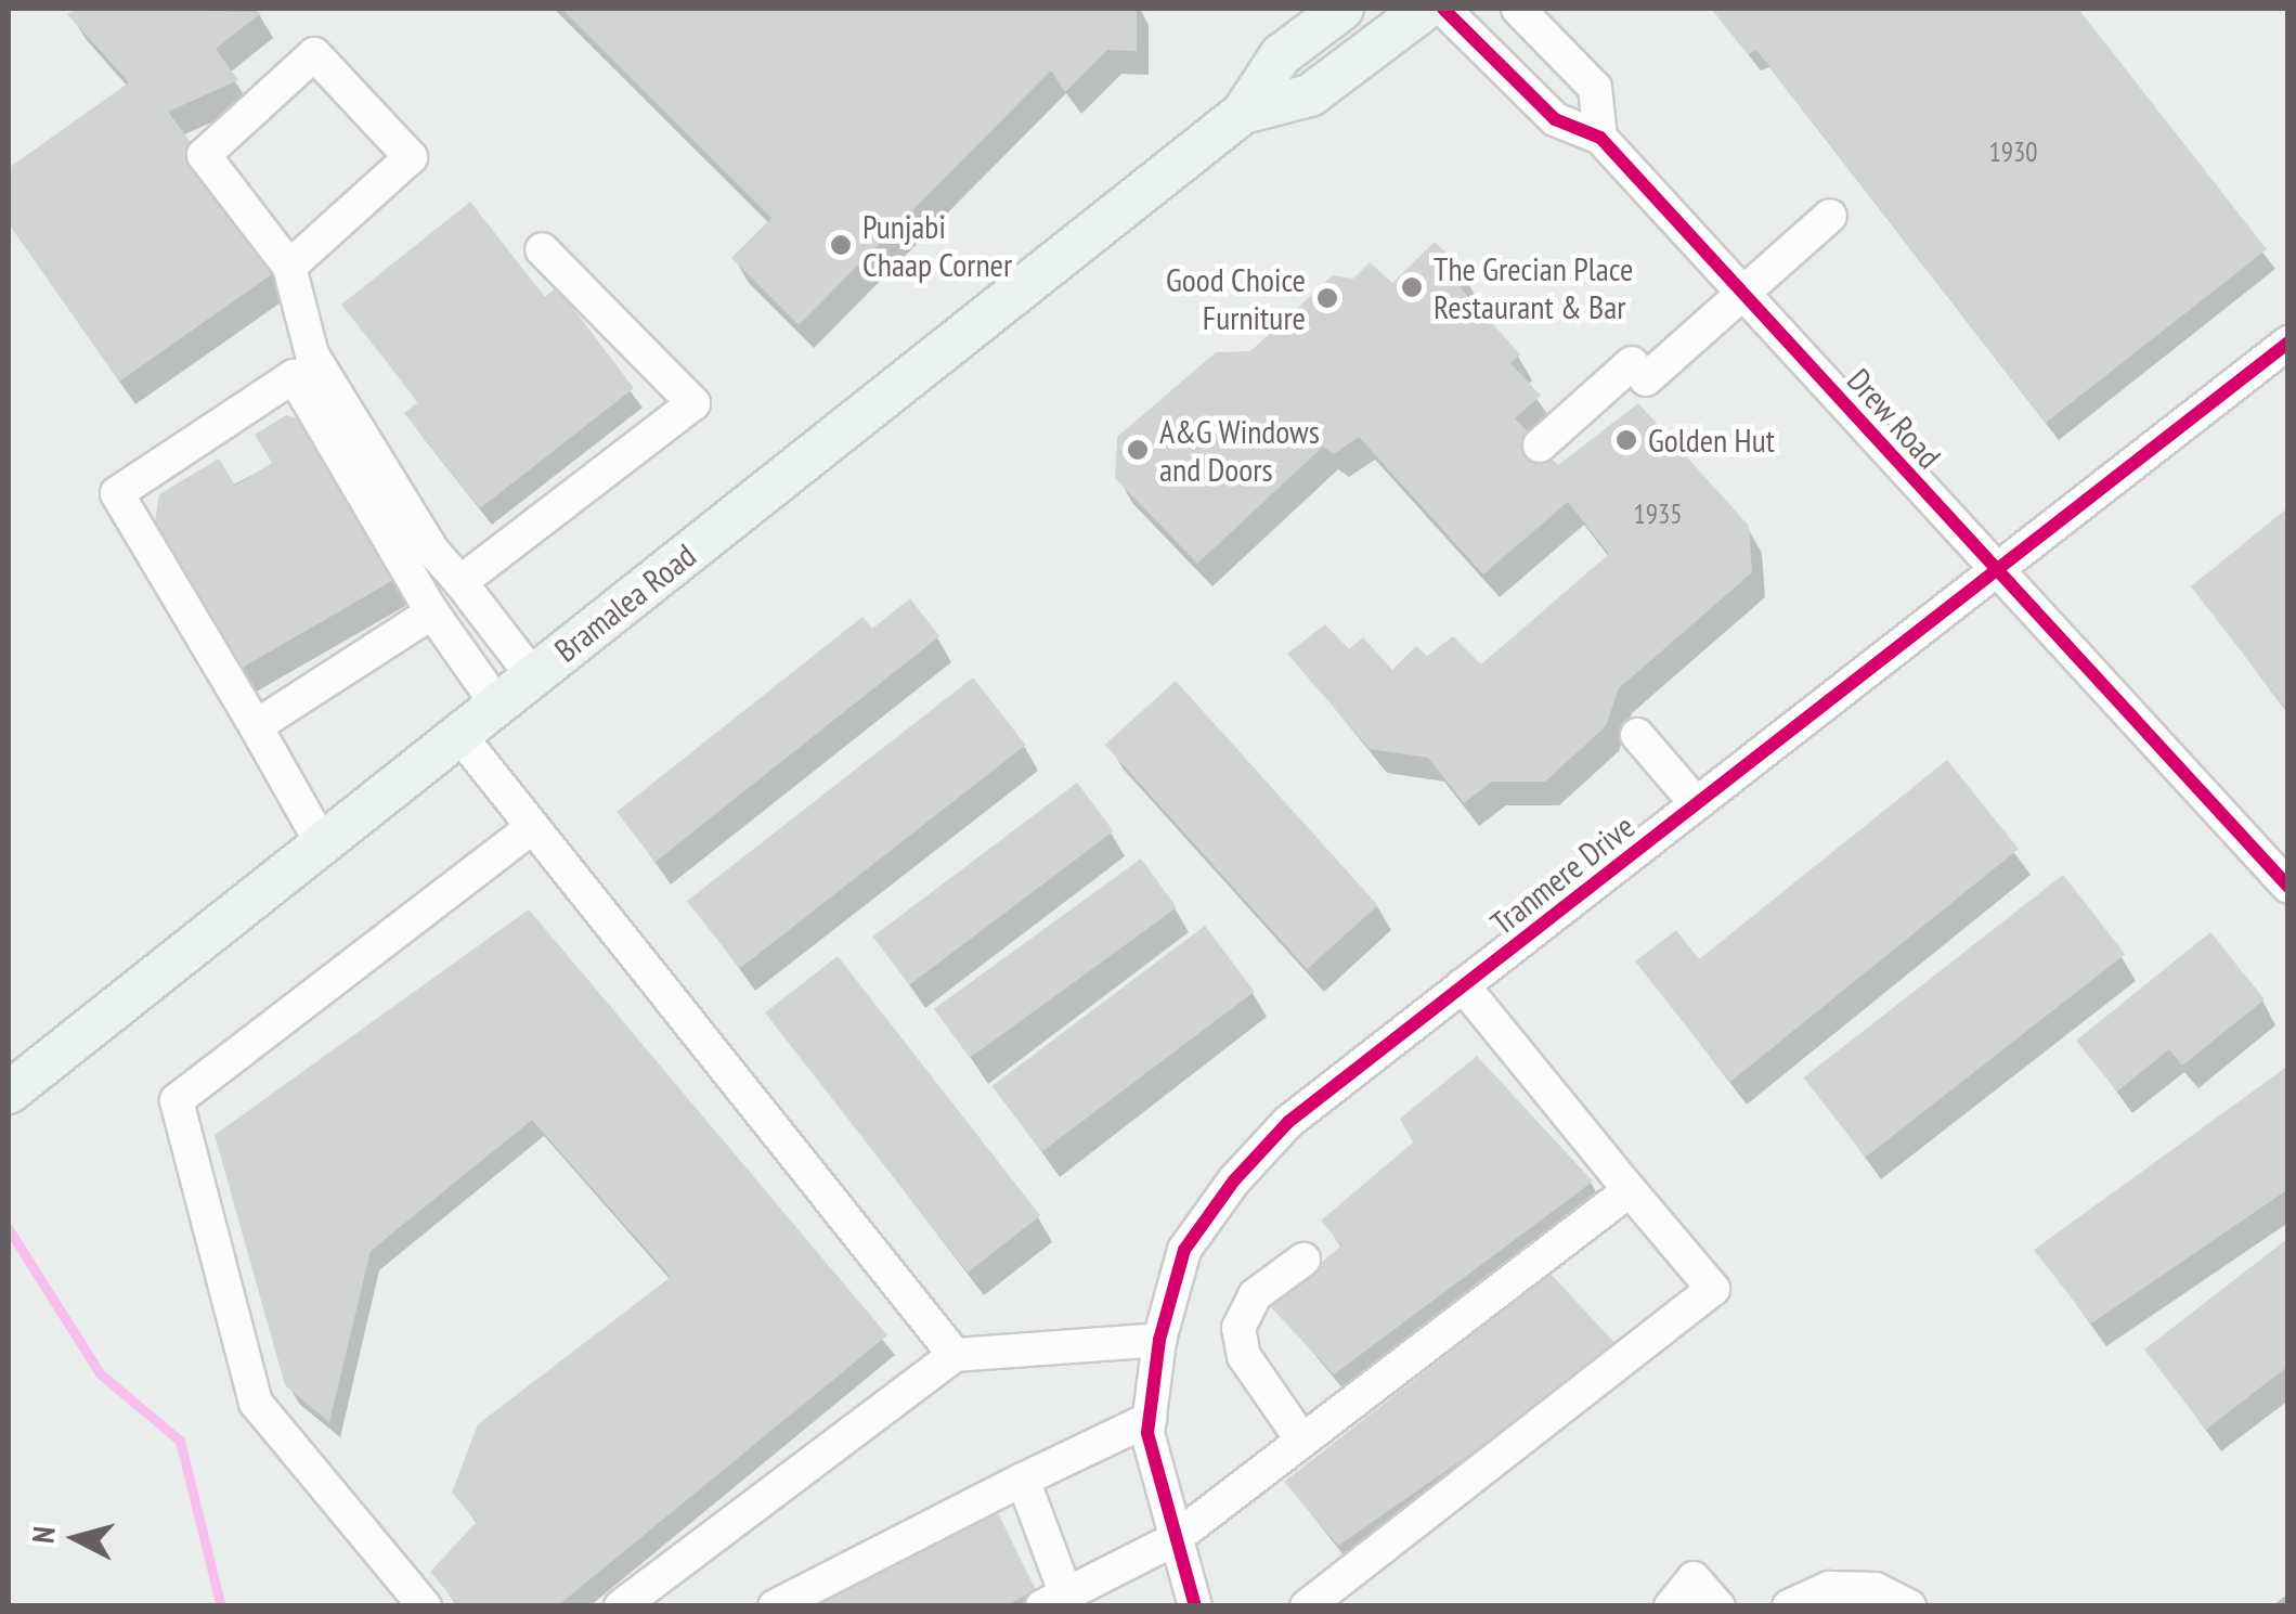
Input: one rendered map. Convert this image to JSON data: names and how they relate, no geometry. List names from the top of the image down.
{
  "streets": {
    "main road": ["Bramalea Road"],
    "street": ["Drew Road", "Tranmere Drive"]
  },
  "crossings": [
    ["Drew Road", "Tranmere Drive"]
  ],
  "places": [
    "Punjabi Chaap Corner",
    "The Grecian Place Restaurant & Bar",
    "Good Choice Furniture",
    "Golden Hut",
    "A&G Windows and Doors"
  ],
  "house_numbers": ["1930", "1935"],
  "north": "left"
}
